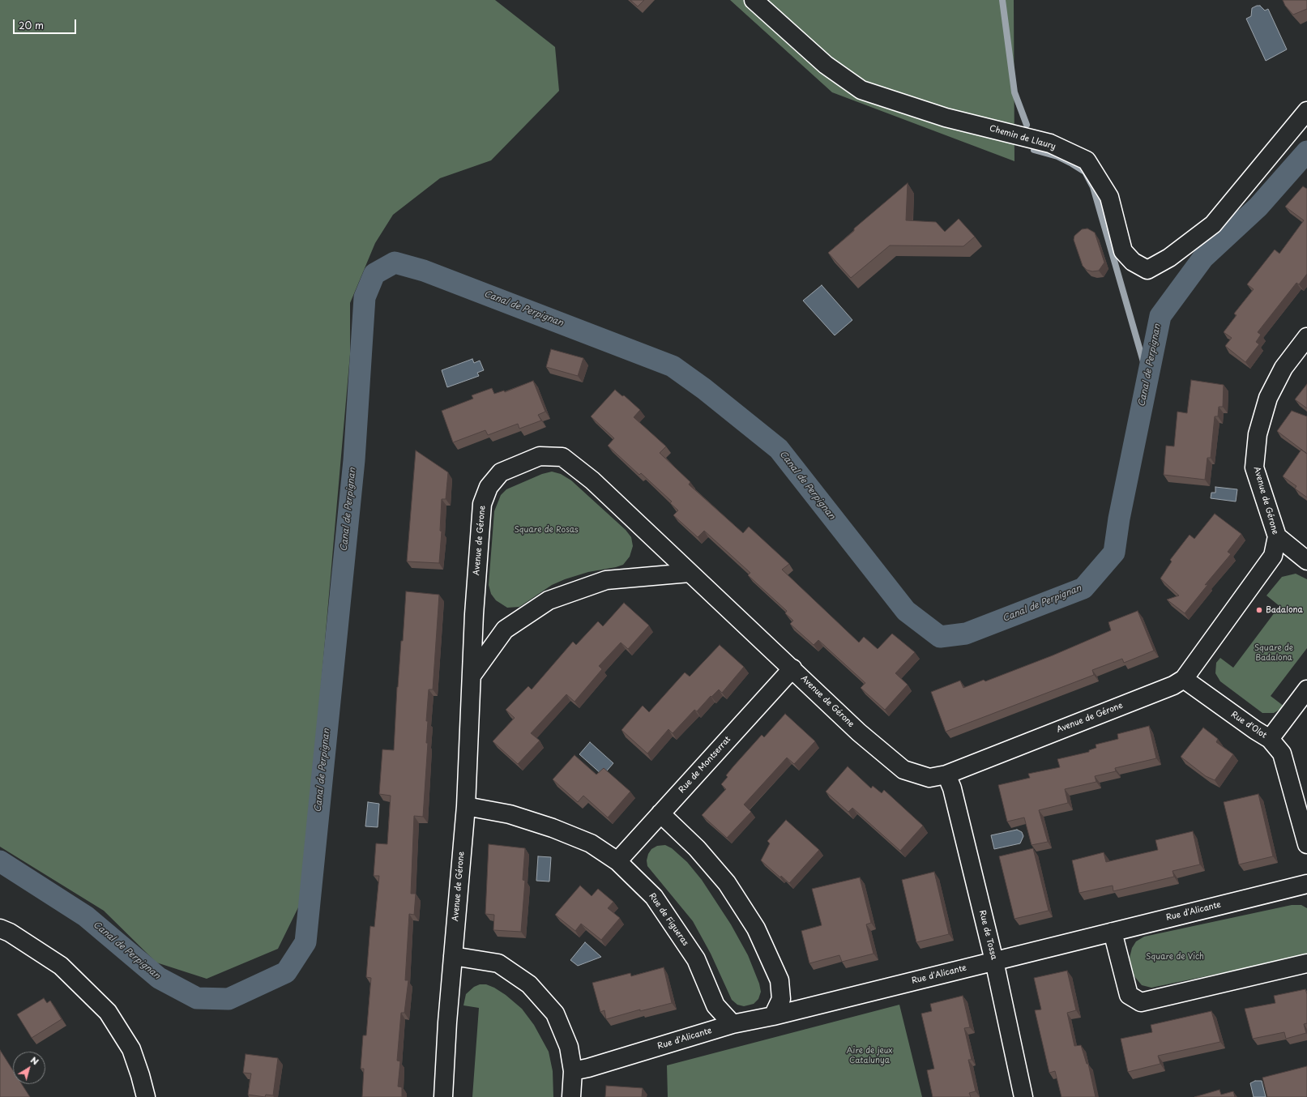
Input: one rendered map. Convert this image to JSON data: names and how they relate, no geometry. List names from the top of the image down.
{
  "streets": {
    "street": [
      "Chemin de Llaury",
      "Avenue de Gérone",
      "Rue d'Olot",
      "Rue de Montserrat",
      "Rue d'Alicante",
      "Rue de Figueras",
      "Rue de Tossa"
    ]
  },
  "crossings": [
    ["Avenue de Gérone", "Rue d'Olot"],
    ["Avenue de Gérone", "Rue de Montserrat"],
    ["Avenue de Gérone", "Rue de Figueras"],
    ["Avenue de Gérone", "Rue de Tossa"],
    ["Rue de Montserrat", "Rue de Figueras"],
    ["Rue d'Alicante", "Rue de Figueras"],
    ["Rue d'Alicante", "Rue de Tossa"]
  ],
  "water": ["Canal de Perpignan"],
  "parks": [
    "Square de Rosas",
    "Square de Badalona",
    "Square de Vich",
    "Aire de jeux Catalunya"
  ],
  "places": ["Badalona"],
  "scale_bar": "20 m",
  "north": "top right"
}
